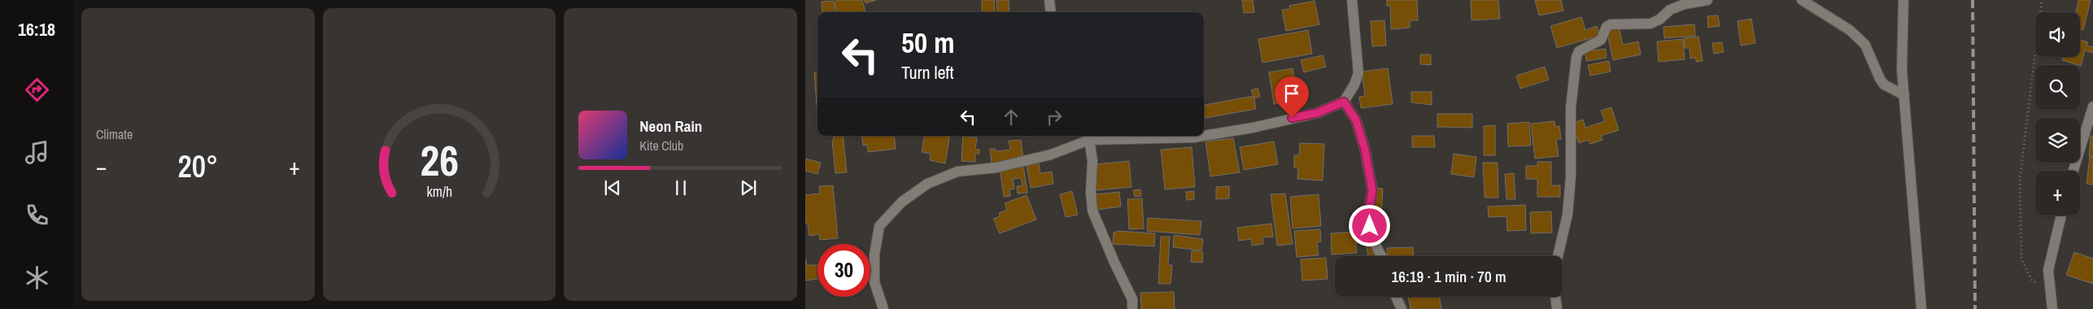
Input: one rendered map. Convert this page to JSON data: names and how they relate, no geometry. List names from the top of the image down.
{
  "page": {
    "tabs": "16:18",
    "tile": "Climate",
    "map_buttons": "+",
    "turn": ["50 m", "Turn left"],
    "song": ["Neon Rain", "Kite Club"],
    "heat": ["−", "20°", "+"],
    "limit": "30",
    "trip": "16:19 · 1 min · 70 m",
    "gauge": ["26", "km/h"]
  }
}
